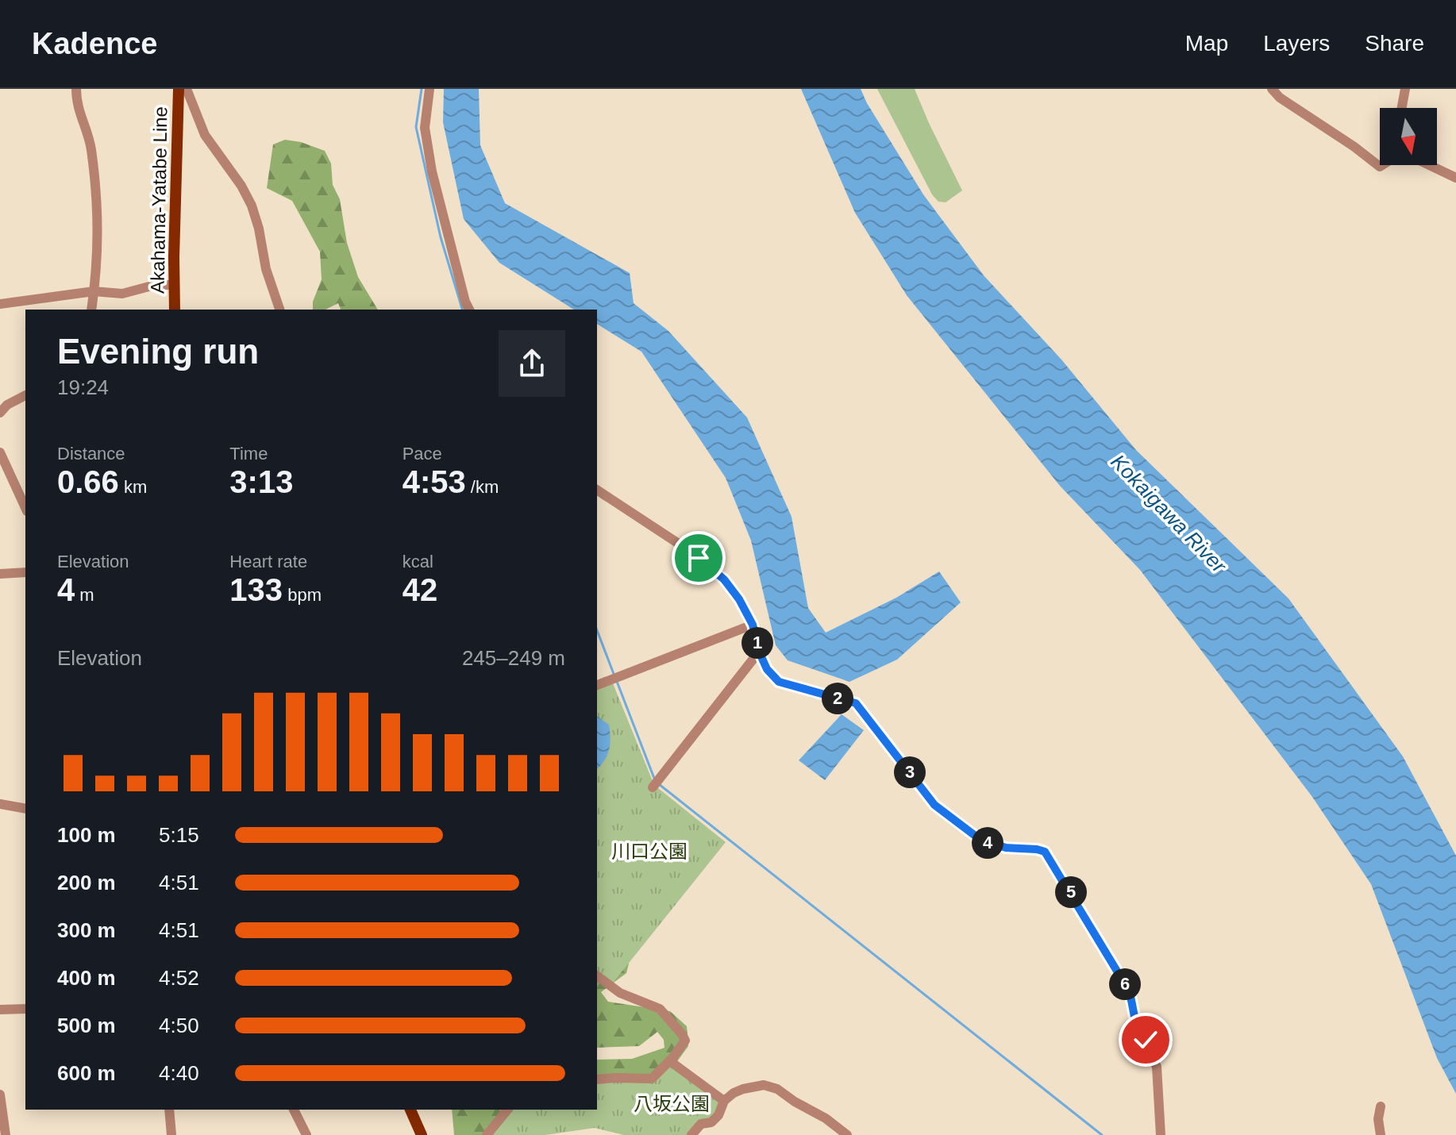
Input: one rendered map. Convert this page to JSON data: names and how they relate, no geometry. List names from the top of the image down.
{
  "streets": {
    "main road": ["Akahama-Yatabe Line"]
  },
  "water": ["Kokaigawa River"],
  "parks": ["川口公園", "八坂公園"],
  "north": "bottom",
  "page": {
    "header": "Kadence",
    "nav": ["Map", "Layers", "Share"],
    "heading": ["Evening run", "19:24"],
    "stats": [
      ["Distance", "0.66 km"],
      ["Time", "3:13"],
      ["Pace", "4:53 /km"],
      ["Elevation", "4 m"],
      ["Heart rate", "133 bpm"],
      ["kcal", "42"]
    ],
    "pins": [
      "1",
      "2",
      "3",
      "4",
      "5",
      "6"
    ],
    "chart": ["Elevation", "245–249 m"],
    "list": [
      {
        "name": "100 m",
        "note": "5:15"
      },
      {
        "name": "200 m",
        "note": "4:51"
      },
      {
        "name": "300 m",
        "note": "4:51"
      },
      {
        "name": "400 m",
        "note": "4:52"
      },
      {
        "name": "500 m",
        "note": "4:50"
      },
      {
        "name": "600 m",
        "note": "4:40"
      }
    ]
  }
}
